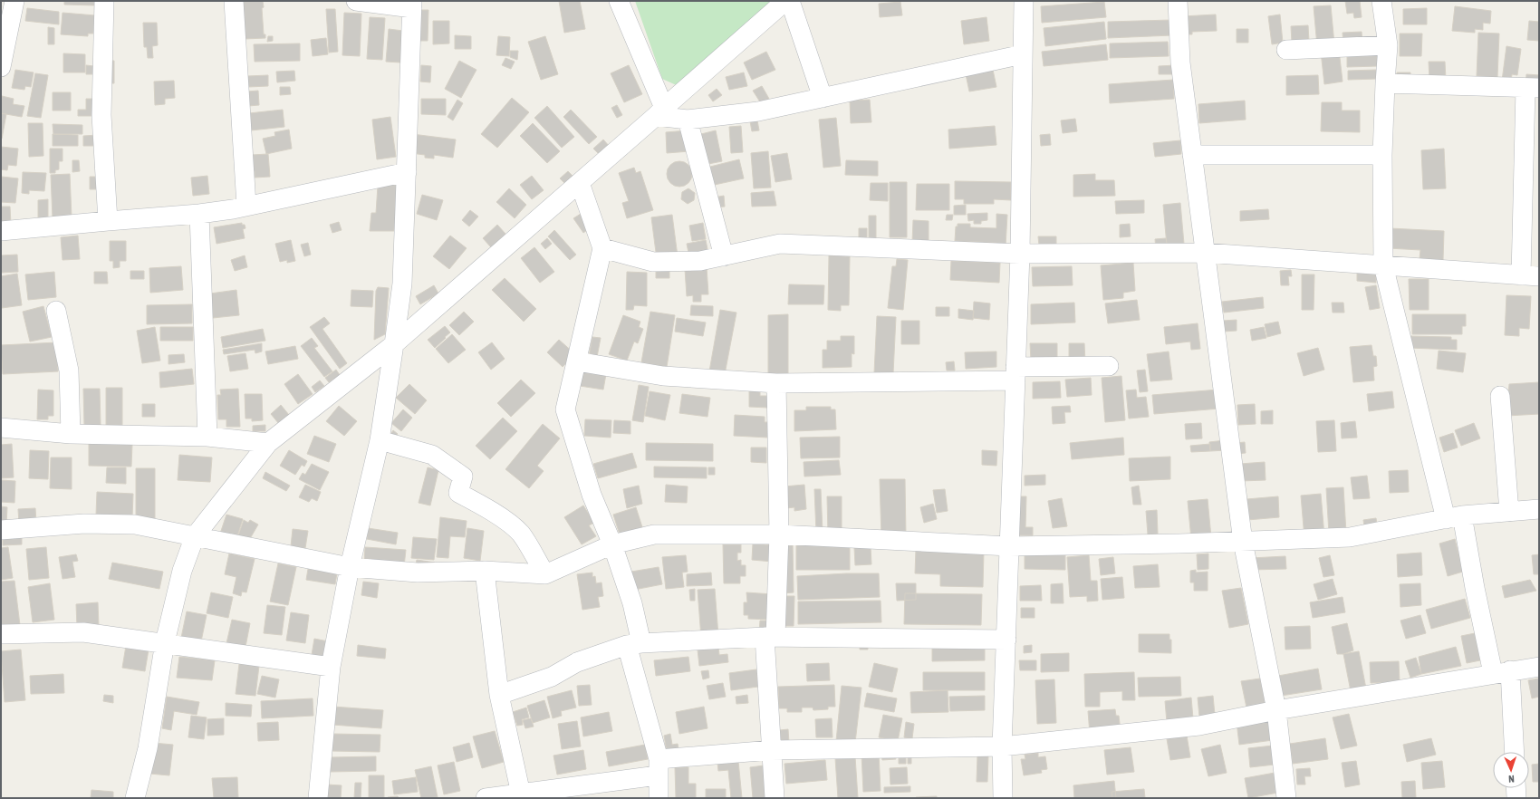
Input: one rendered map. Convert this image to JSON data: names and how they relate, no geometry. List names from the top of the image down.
{
  "north": "bottom"
}
